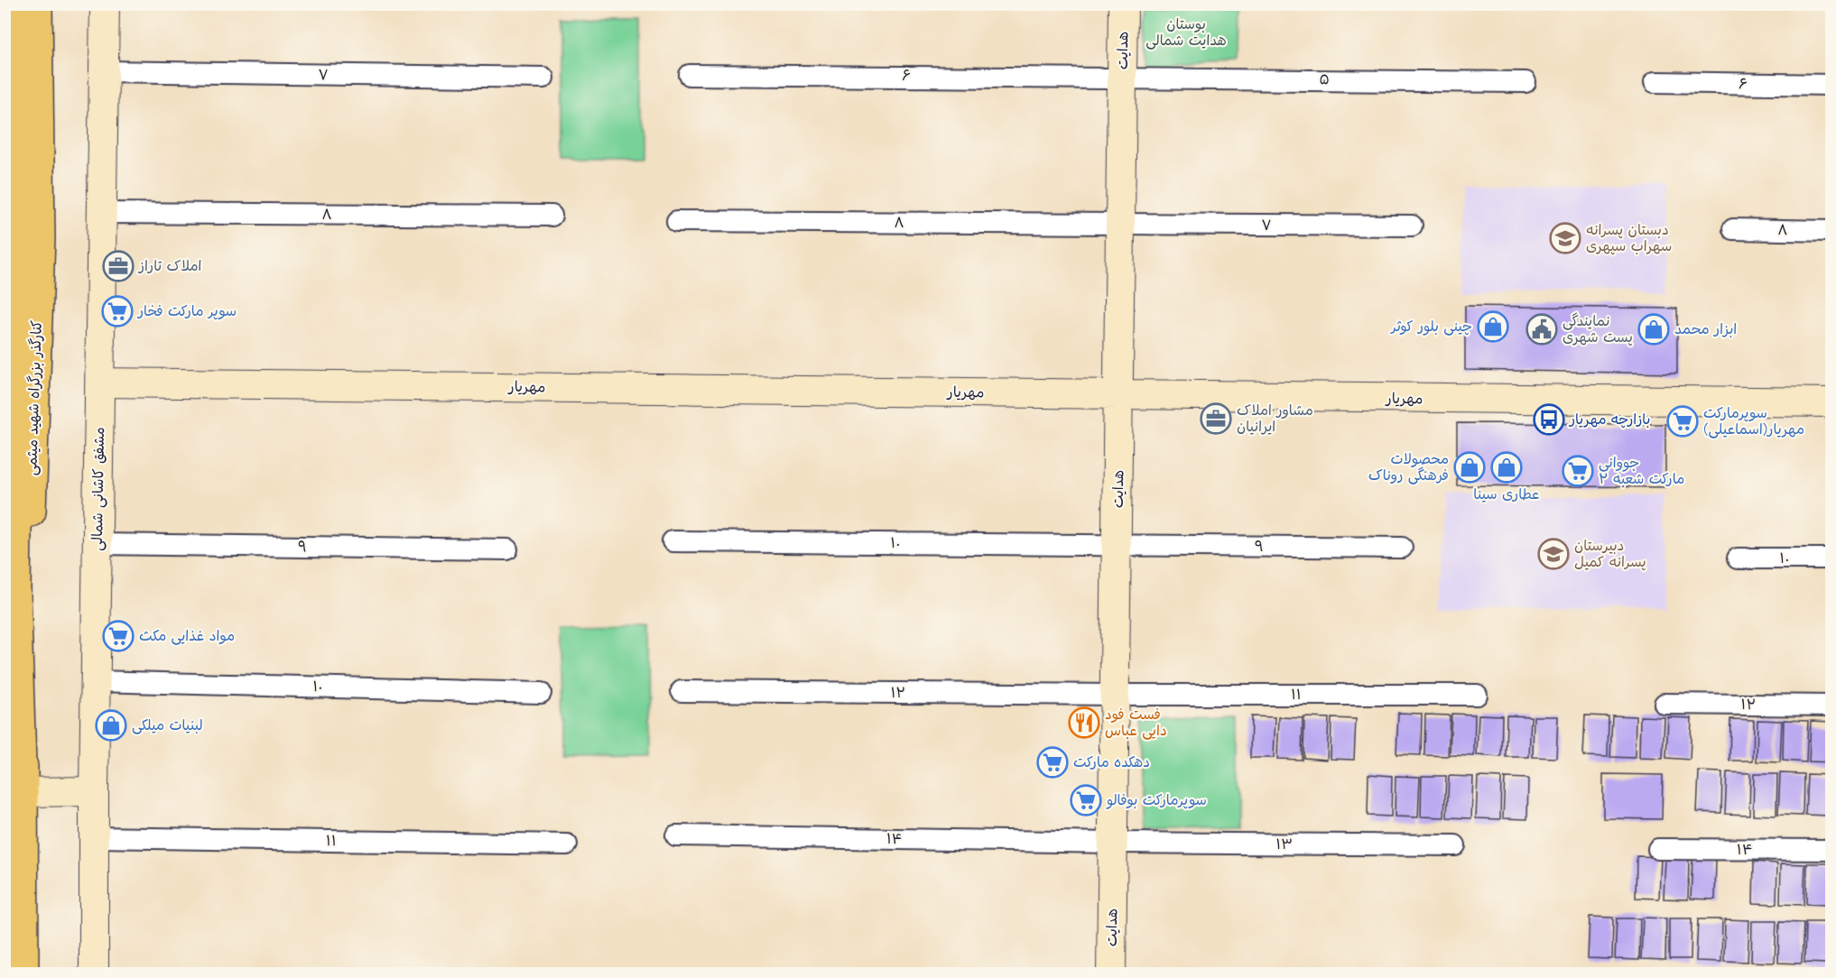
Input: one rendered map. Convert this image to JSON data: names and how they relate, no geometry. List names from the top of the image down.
{
  "streets": {
    "main road": ["کنارگذر بزرگراه شهید میثمی"],
    "street": [
      "هدایت",
      "۷",
      "۶",
      "۵",
      "۸",
      "مهریار",
      "مشفق کاشانی شمالی",
      "۱۰",
      "۹",
      "۱۲",
      "۱۱",
      "۱۴",
      "۱۳"
    ]
  },
  "crossings": [
    ["هدایت", "۷"],
    ["هدایت", "۶"],
    ["هدایت", "۵"],
    ["هدایت", "۸"],
    ["هدایت", "مهریار"],
    ["هدایت", "۱۰"],
    ["هدایت", "۹"],
    ["هدایت", "۱۲"],
    ["هدایت", "۱۱"],
    ["هدایت", "۱۴"],
    ["هدایت", "۱۳"],
    ["۷", "۸"],
    ["۷", "مشفق کاشانی شمالی"],
    ["۶", "۵"],
    ["۸", "مشفق کاشانی شمالی"],
    ["مهریار", "مشفق کاشانی شمالی"],
    ["مشفق کاشانی شمالی", "۱۰"],
    ["مشفق کاشانی شمالی", "۹"],
    ["مشفق کاشانی شمالی", "۱۱"],
    ["۱۰", "۹"],
    ["۱۲", "۱۱"],
    ["۱۴", "۱۳"]
  ],
  "parks": ["بوستان هدایت شمالی"],
  "places": {
    "school or university": ["دبستان پسرانه سهراب سپهری", "دبیرستان پسرانه کمیل"],
    "office": ["املاک تاراز", "مشاور املاک ایرانیان"],
    "supermarket": [
      "سوپر مارکت فخار",
      "سوپرمارکت مهریار(اسماعیلی)",
      "جووانی مارکت شعبه ۲",
      "مواد غذایی مکث",
      "دهکده مارکت",
      "سوپرمارکت بوفالو"
    ],
    "shop": [
      "چینی بلور کوثر",
      "ابزار محمد",
      "محصولات فرهنگی روناک",
      "عطاری سینا",
      "لبنیات میلکی"
    ],
    "public building": ["نمایندگی پست شهری"],
    "bus stop": ["بازارچه مهریار"],
    "restaurant": ["فست فود دایی عباس"]
  }
}
